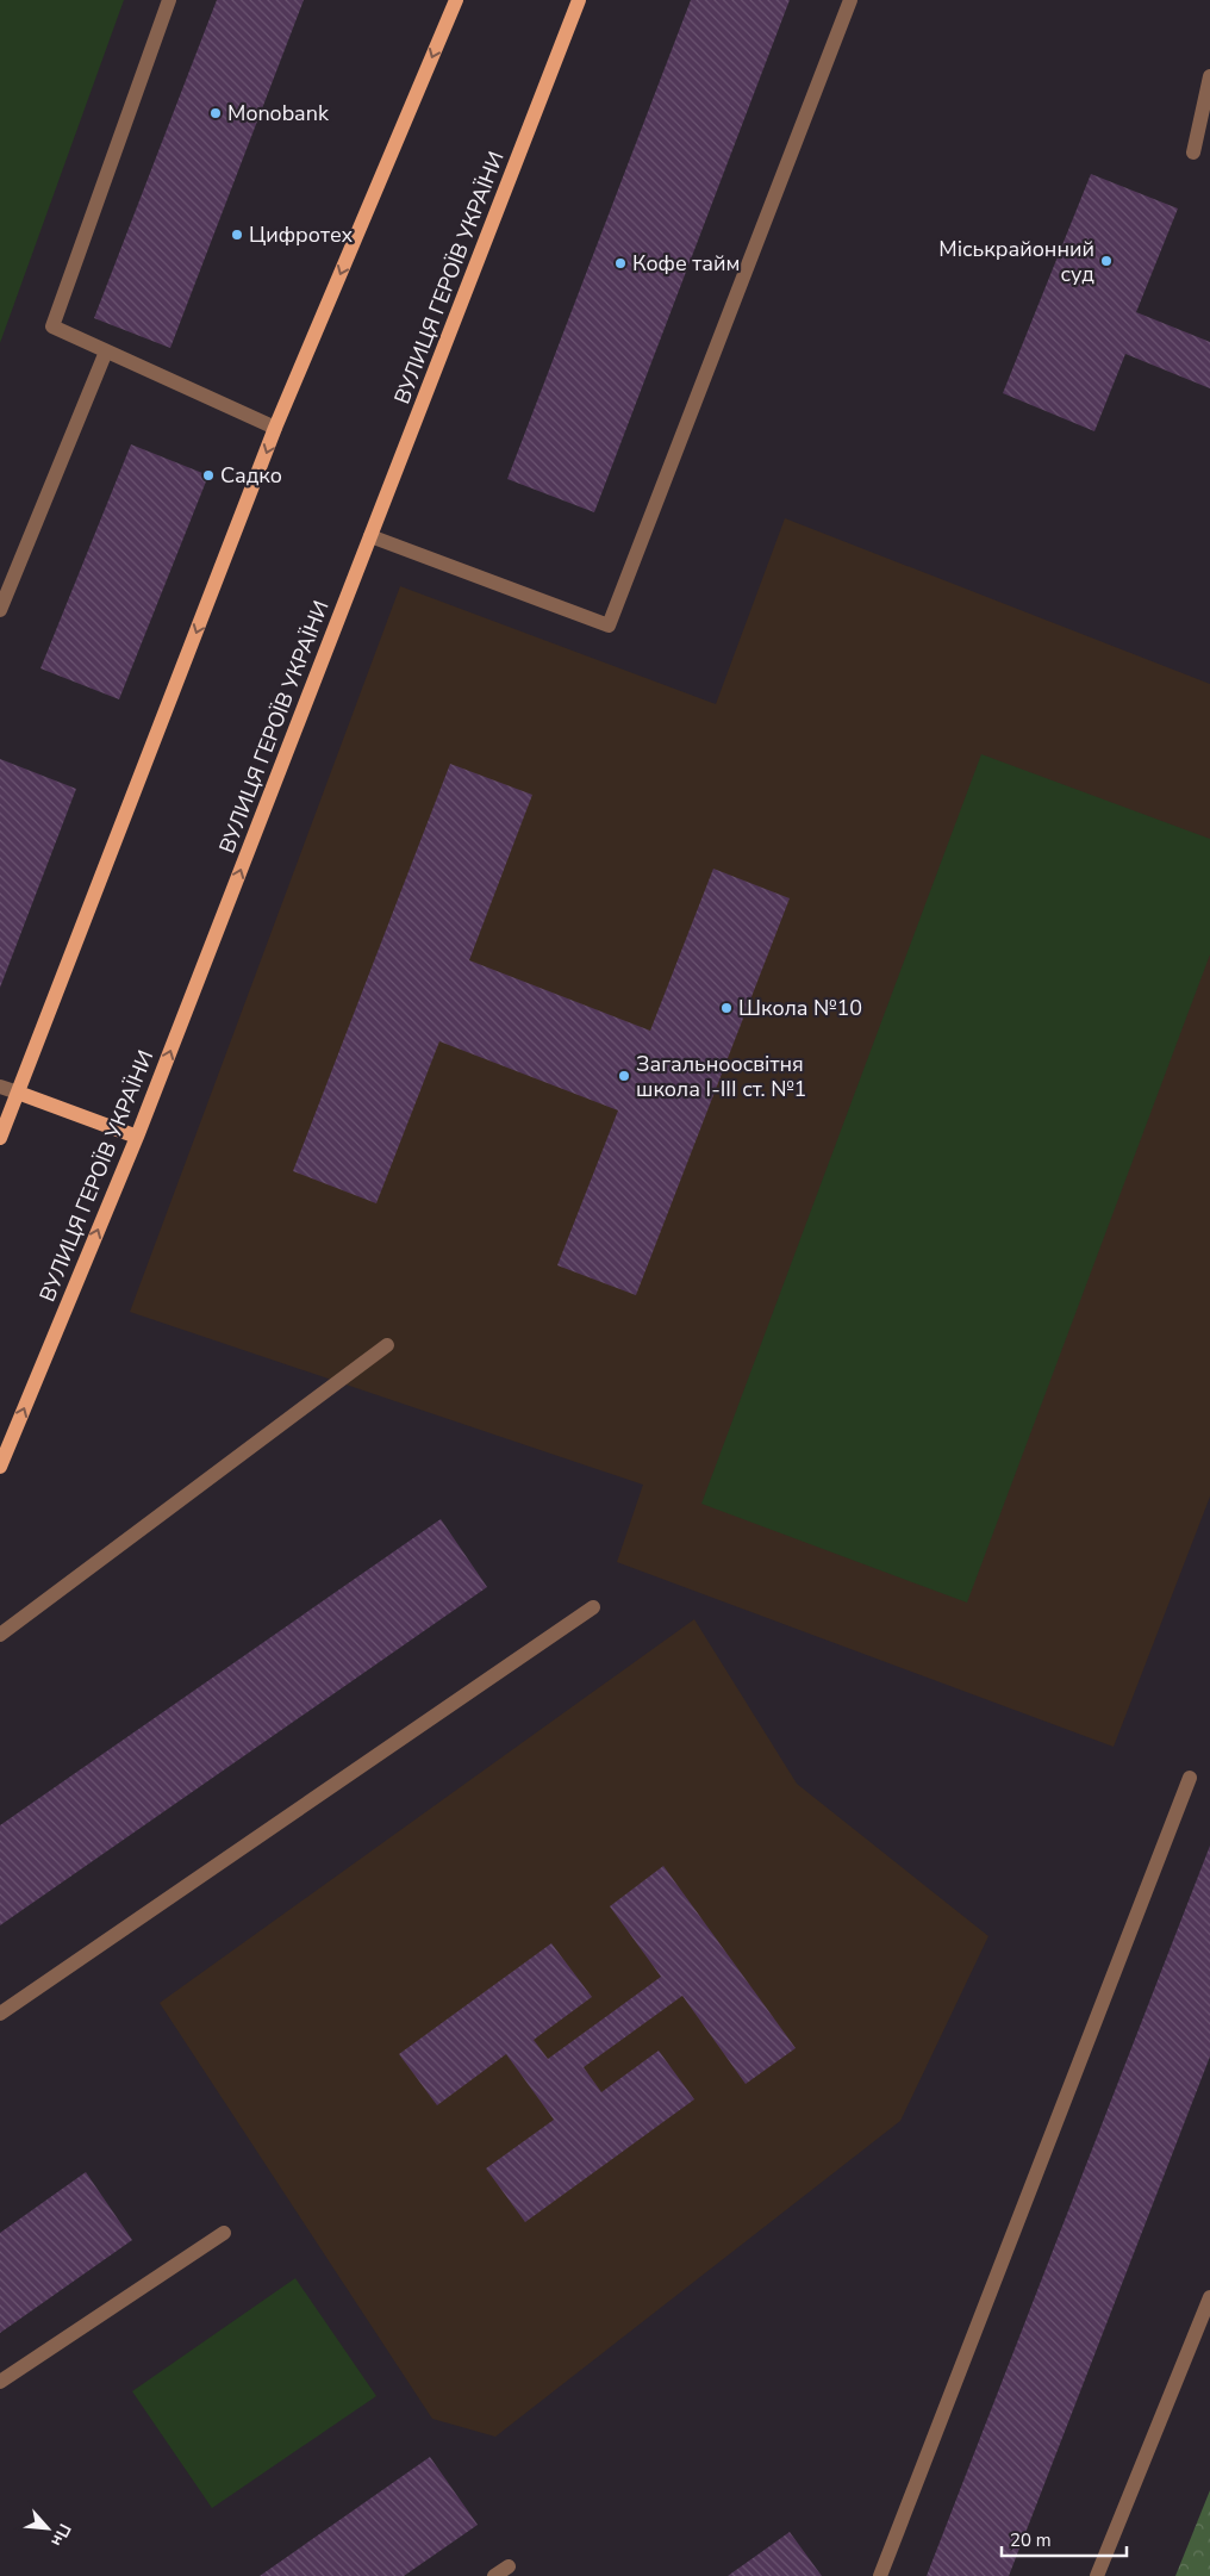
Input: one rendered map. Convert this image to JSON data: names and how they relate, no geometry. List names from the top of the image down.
{
  "streets": {
    "main road": ["ВУЛИЦЯ ГЕРОЇВ УКРАЇНИ"]
  },
  "places": [
    "Monobank",
    "Цифротех",
    "Міськрайонний суд",
    "Кофе тайм",
    "Садко",
    "Школа №10",
    "Загальноосвітня школа І-ІІІ ст. №1"
  ],
  "scale_bar": "20 m",
  "north": "bottom right"
}
